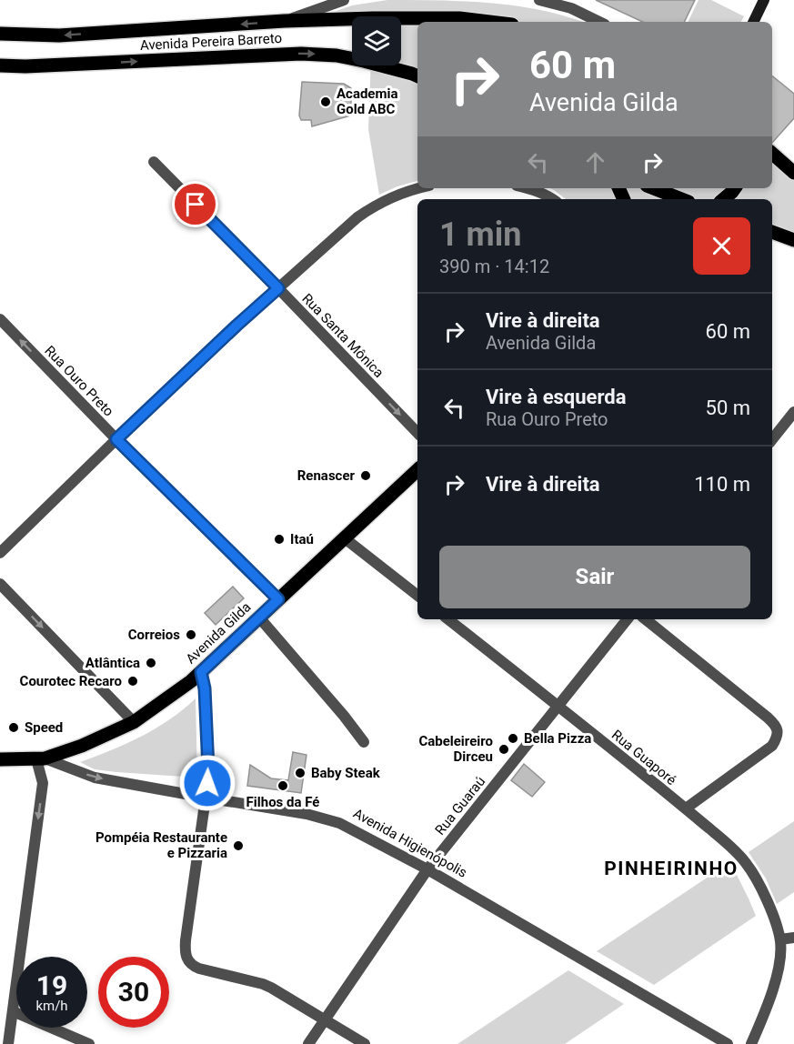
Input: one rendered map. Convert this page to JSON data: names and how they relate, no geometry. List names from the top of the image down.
{
  "streets": {
    "main road": ["Avenida Pereira Barreto", "Avenida Gilda", "Avenida Higienópolis"],
    "street": [
      "Rua Santa Mônica",
      "Rua Ouro Preto",
      "Rua Guaporé",
      "Rua Guaraú"
    ]
  },
  "crossings": [
    ["Rua Ouro Preto", "Avenida Gilda"],
    ["Avenida Gilda", "Avenida Higienópolis"],
    ["Rua Guaporé", "Rua Guaraú"],
    ["Rua Guaraú", "Avenida Higienópolis"]
  ],
  "one_way": ["Rua Santa Mônica", "Rua Ouro Preto"],
  "districts": ["PINHEIRINHO"],
  "places": [
    "Academia Gold ABC",
    "Renascer",
    "Itaú",
    "Correios",
    "Atlântica",
    "Courotec Recaro",
    "Speed",
    "Bella Pizza",
    "Cabeleireiro Dirceu",
    "Baby Steak",
    "Filhos da Fé",
    "Pompéia Restaurante e Pizzaria"
  ],
  "page": {
    "turn": ["60 m", "Avenida Gilda"],
    "heading": ["1 min", "390 m · 14:12"],
    "list": [
      {
        "name": "Vire à direita",
        "note": "Avenida Gilda",
        "value": "60 m"
      },
      {
        "name": "Vire à esquerda",
        "note": "Rua Ouro Preto",
        "value": "50 m"
      },
      {
        "name": "Vire à direita",
        "value": "110 m"
      }
    ],
    "buttons": "Sair",
    "speed": "19 km/h",
    "limit": "30"
  }
}
